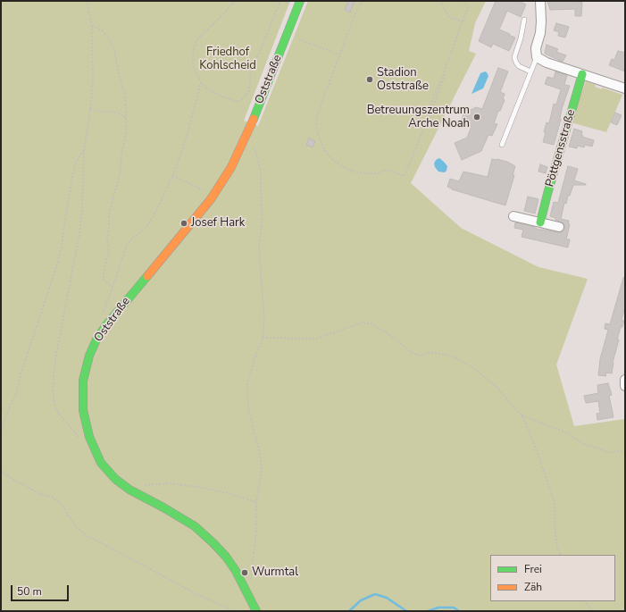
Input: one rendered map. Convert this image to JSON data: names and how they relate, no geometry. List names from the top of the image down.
{
  "streets": {
    "street": ["Oststraße", "Pöttgensstraße"]
  },
  "parks": ["Friedhof Kohlscheid"],
  "places": [
    "Stadion Oststraße",
    "Betreuungszentrum Arche Noah",
    "Josef Hark",
    "Wurmtal"
  ],
  "legend": ["Frei", "Zäh"],
  "scale_bar": "50 m"
}
